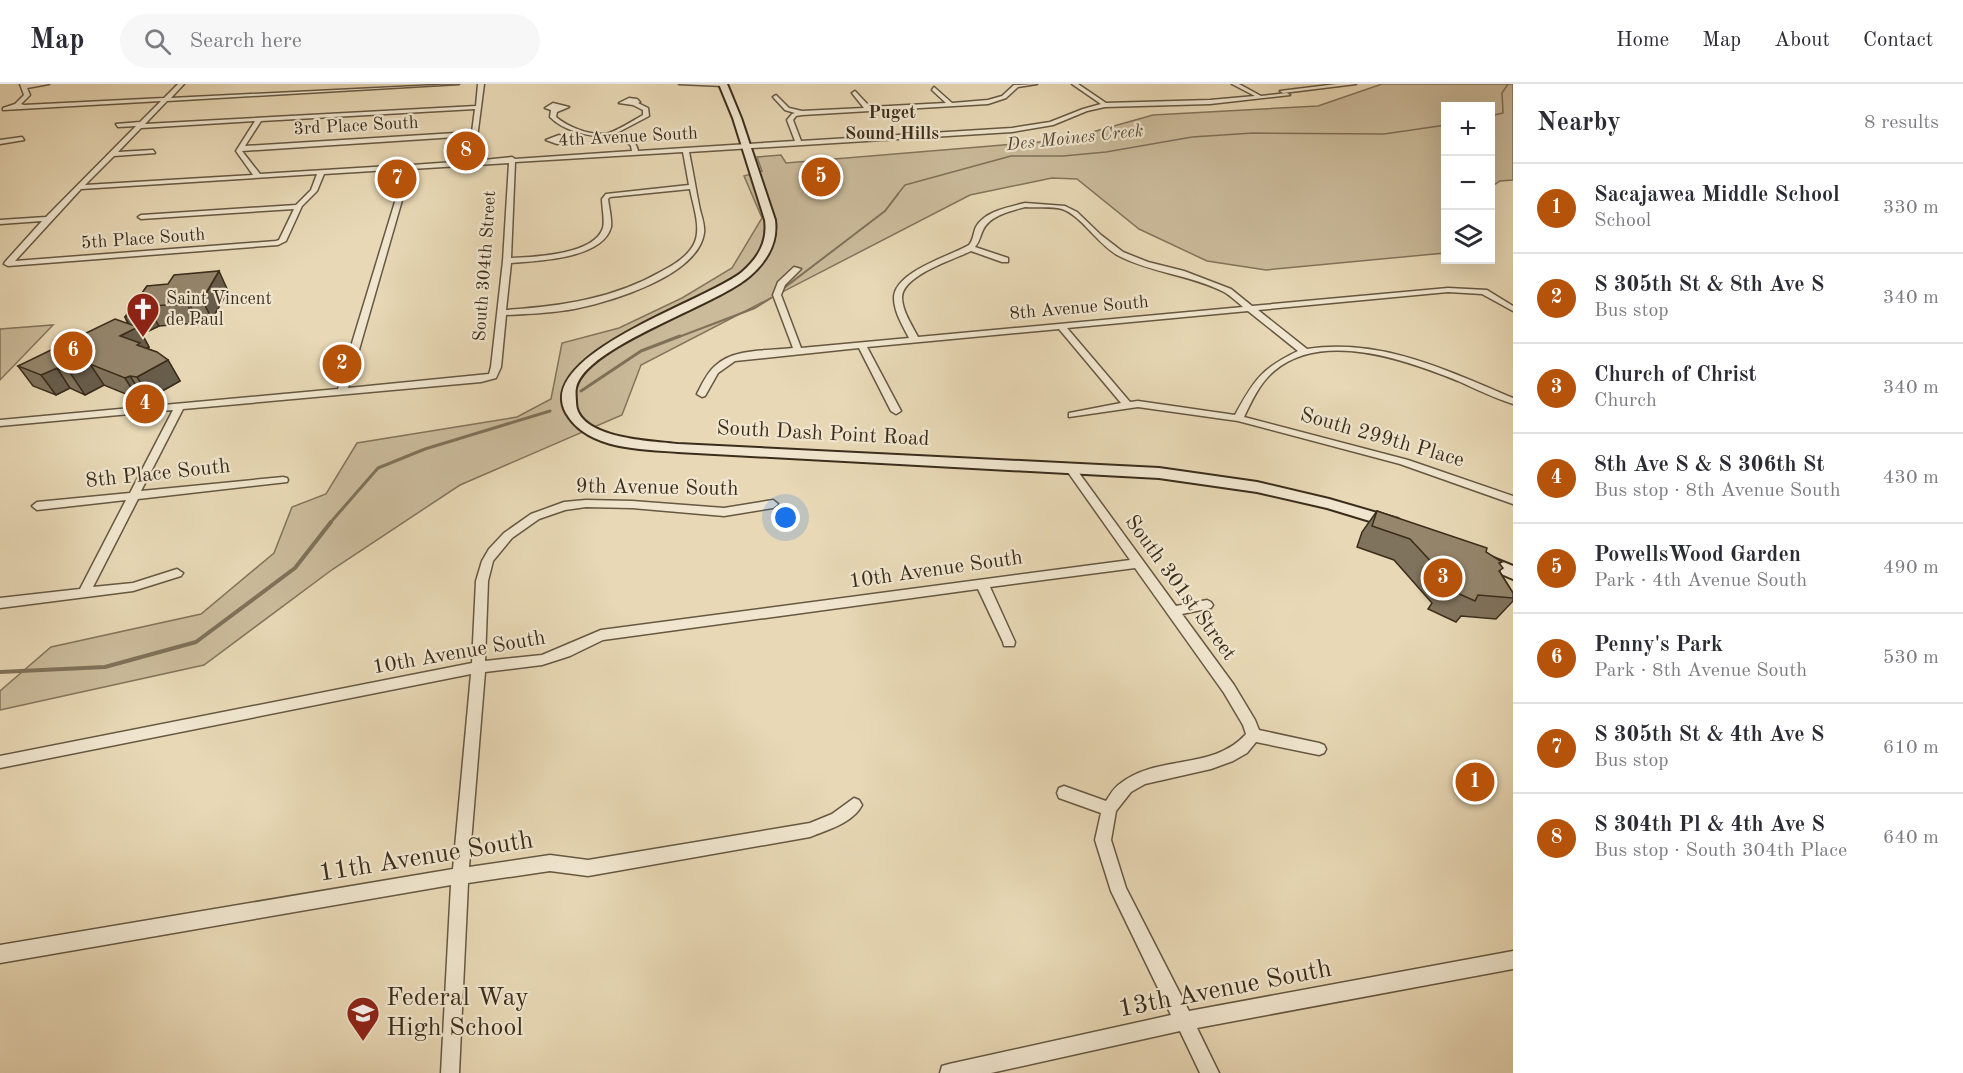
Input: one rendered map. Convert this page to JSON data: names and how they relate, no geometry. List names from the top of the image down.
{
  "streets": {
    "main road": ["South Dash Point Road"],
    "street": [
      "3rd Place South",
      "4th Avenue South",
      "5th Place South",
      "South 304th Street",
      "8th Avenue South",
      "South 299th Place",
      "8th Place South",
      "9th Avenue South",
      "10th Avenue South",
      "South 301st Street",
      "11th Avenue South",
      "13th Avenue South"
    ]
  },
  "crossings": [
    ["4th Avenue South", "South 304th Street"],
    ["4th Avenue South", "South Dash Point Road"],
    ["South Dash Point Road", "South 301st Street"],
    ["9th Avenue South", "10th Avenue South"],
    ["10th Avenue South", "South 301st Street"]
  ],
  "districts": ["Puget Sound Hills"],
  "water": ["Des Moines Creek"],
  "places": {
    "church": ["Saint Vincent de Paul"],
    "school or university": ["Federal Way High School"]
  },
  "page": {
    "header": "Map",
    "search": "Search here",
    "nav": [
      "Home",
      "Map",
      "About",
      "Contact"
    ],
    "heading": ["Nearby", "8 results"],
    "map_buttons": ["+", "−"],
    "pins": [
      "8",
      "5",
      "7",
      "6",
      "2",
      "4",
      "3",
      "1"
    ],
    "list": [
      {
        "mark": "1",
        "name": "Sacajawea Middle School",
        "note": "School",
        "value": "330 m"
      },
      {
        "mark": "2",
        "name": "S 305th St & 8th Ave S",
        "note": "Bus stop",
        "value": "340 m"
      },
      {
        "mark": "3",
        "name": "Church of Christ",
        "note": "Church",
        "value": "340 m"
      },
      {
        "mark": "4",
        "name": "8th Ave S & S 306th St",
        "note": "Bus stop · 8th Avenue South",
        "value": "430 m"
      },
      {
        "mark": "5",
        "name": "PowellsWood Garden",
        "note": "Park · 4th Avenue South",
        "value": "490 m"
      },
      {
        "mark": "6",
        "name": "Penny's Park",
        "note": "Park · 8th Avenue South",
        "value": "530 m"
      },
      {
        "mark": "7",
        "name": "S 305th St & 4th Ave S",
        "note": "Bus stop",
        "value": "610 m"
      },
      {
        "mark": "8",
        "name": "S 304th Pl & 4th Ave S",
        "note": "Bus stop · South 304th Place",
        "value": "640 m"
      }
    ]
  }
}
